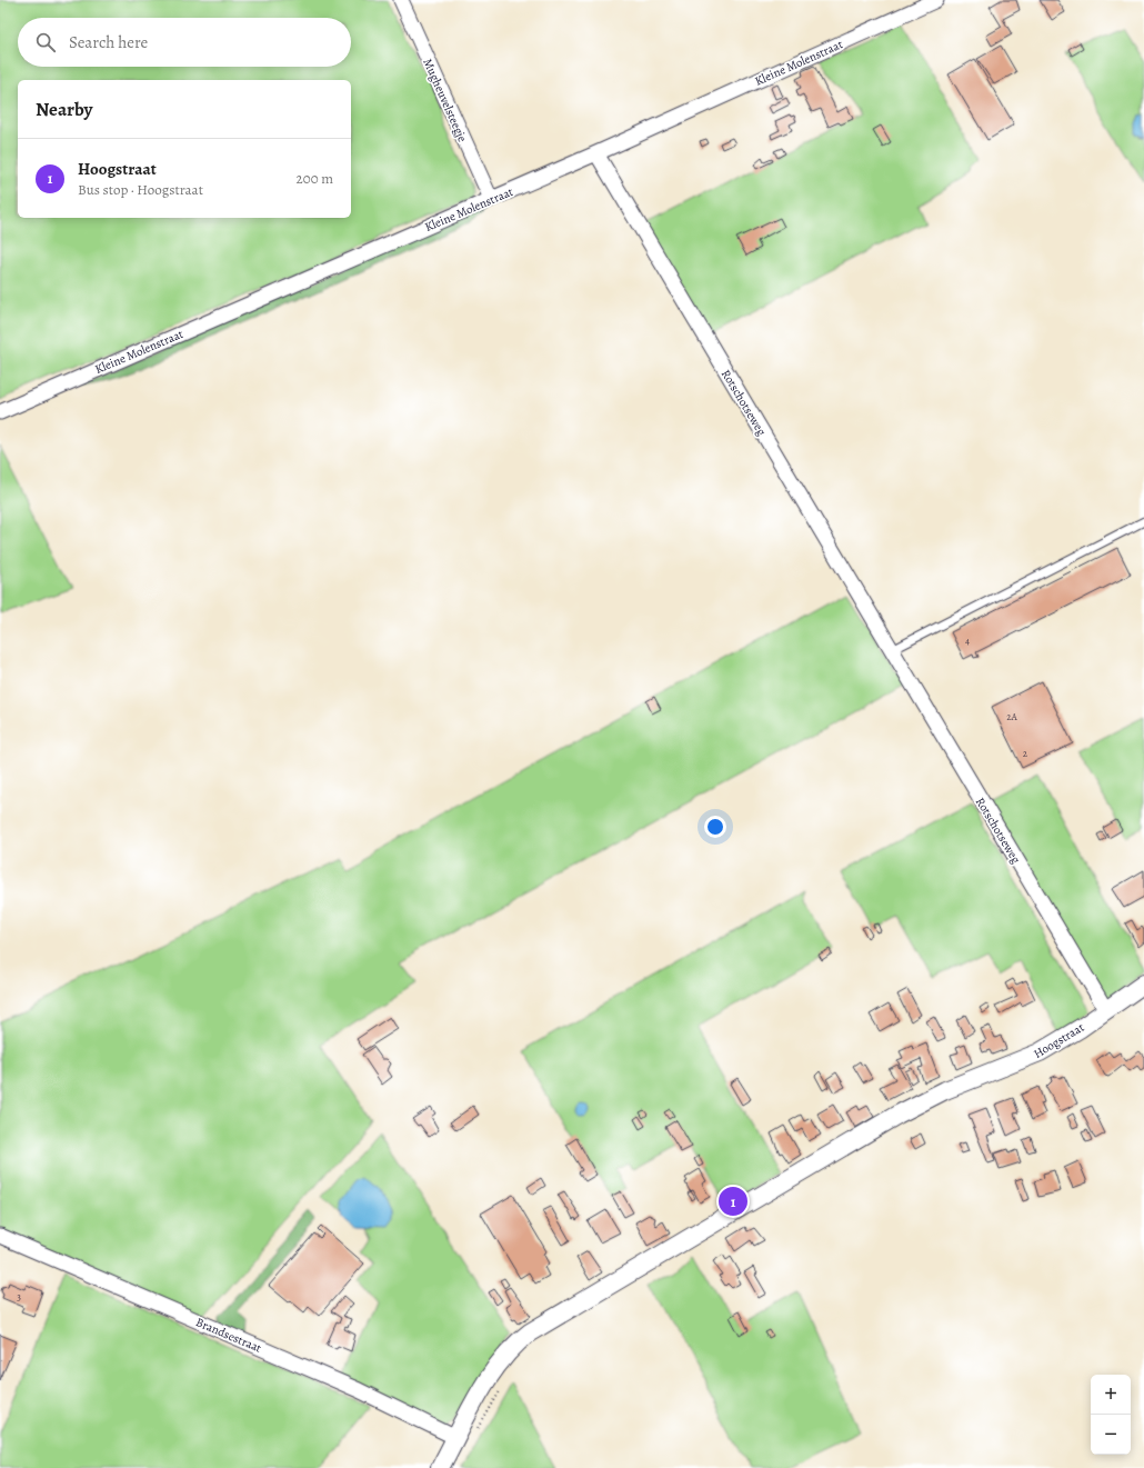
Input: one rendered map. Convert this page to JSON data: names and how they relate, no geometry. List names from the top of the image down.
{
  "streets": {
    "street": [
      "Kleine Molenstraat",
      "Mugheuvelsteegje",
      "Rotschotseweg",
      "Hoogstraat",
      "Brandsestraat"
    ]
  },
  "crossings": [
    ["Kleine Molenstraat", "Mugheuvelsteegje"],
    ["Kleine Molenstraat", "Rotschotseweg"],
    ["Rotschotseweg", "Hoogstraat"],
    ["Hoogstraat", "Brandsestraat"]
  ],
  "house_numbers": [
    "4",
    "2A",
    "2",
    "3"
  ],
  "page": {
    "search": "Search here",
    "heading": "Nearby",
    "list": [
      {
        "mark": "1",
        "name": "Hoogstraat",
        "note": "Bus stop · Hoogstraat",
        "value": "200 m"
      }
    ],
    "pins": "1",
    "map_buttons": ["+", "−"]
  }
}
